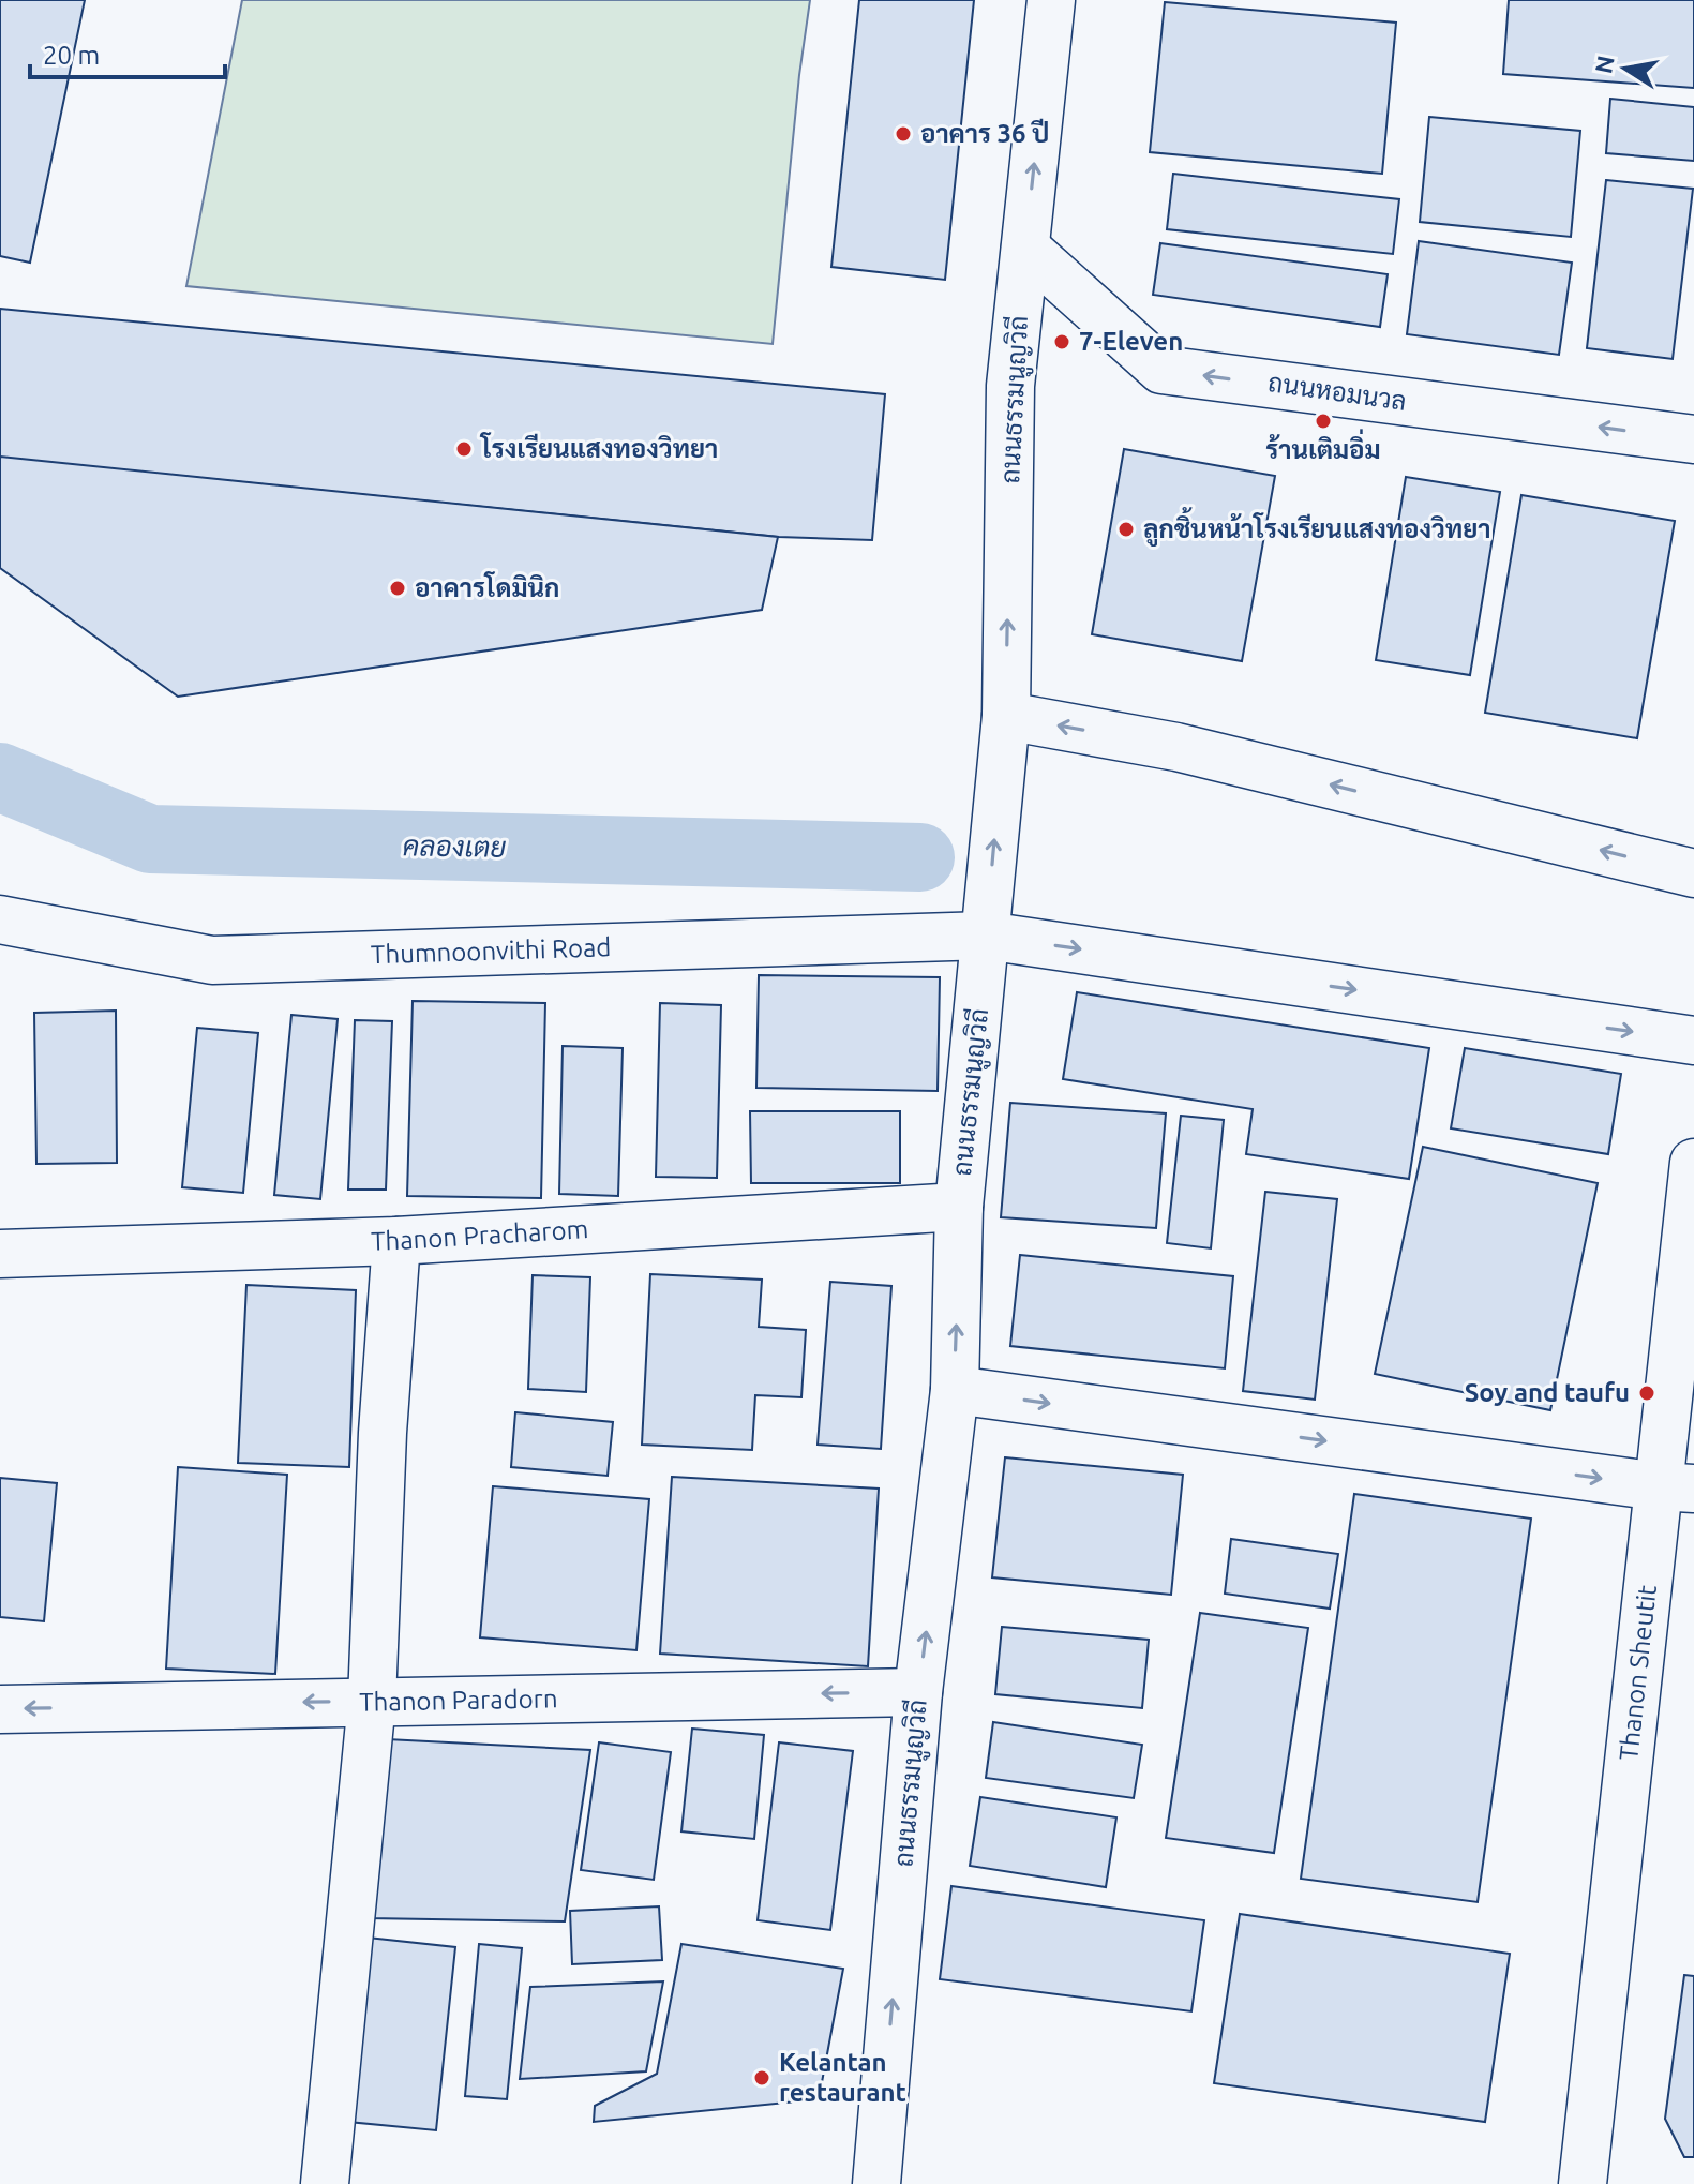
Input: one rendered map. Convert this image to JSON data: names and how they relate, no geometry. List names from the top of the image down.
{
  "streets": {
    "street": [
      "ถนนหอมนวล",
      "ถนนธรรมนูญวิถี",
      "Thumnoonvithi Road",
      "Thanon Pracharom",
      "Thanon Sheutit",
      "Thanon Paradorn"
    ]
  },
  "crossings": [
    ["ถนนหอมนวล", "ถนนธรรมนูญวิถี"],
    ["ถนนธรรมนูญวิถี", "Thumnoonvithi Road"],
    ["ถนนธรรมนูญวิถี", "Thanon Pracharom"],
    ["ถนนธรรมนูญวิถี", "Thanon Paradorn"]
  ],
  "one_way": ["ถนนธรรมนูญวิถี", "Thanon Paradorn"],
  "water": ["คลองเตย"],
  "places": [
    "อาคาร 36 ปี",
    "7-Eleven",
    "ร้านเติมอิ่ม",
    "โรงเรียนแสงทองวิทยา",
    "ลูกชิ้นหน้าโรงเรียนแสงทองวิทยา",
    "อาคารโดมินิก",
    "Soy and taufu",
    "Kelantan restaurant"
  ],
  "scale_bar": "20 m",
  "north": "left"
}
